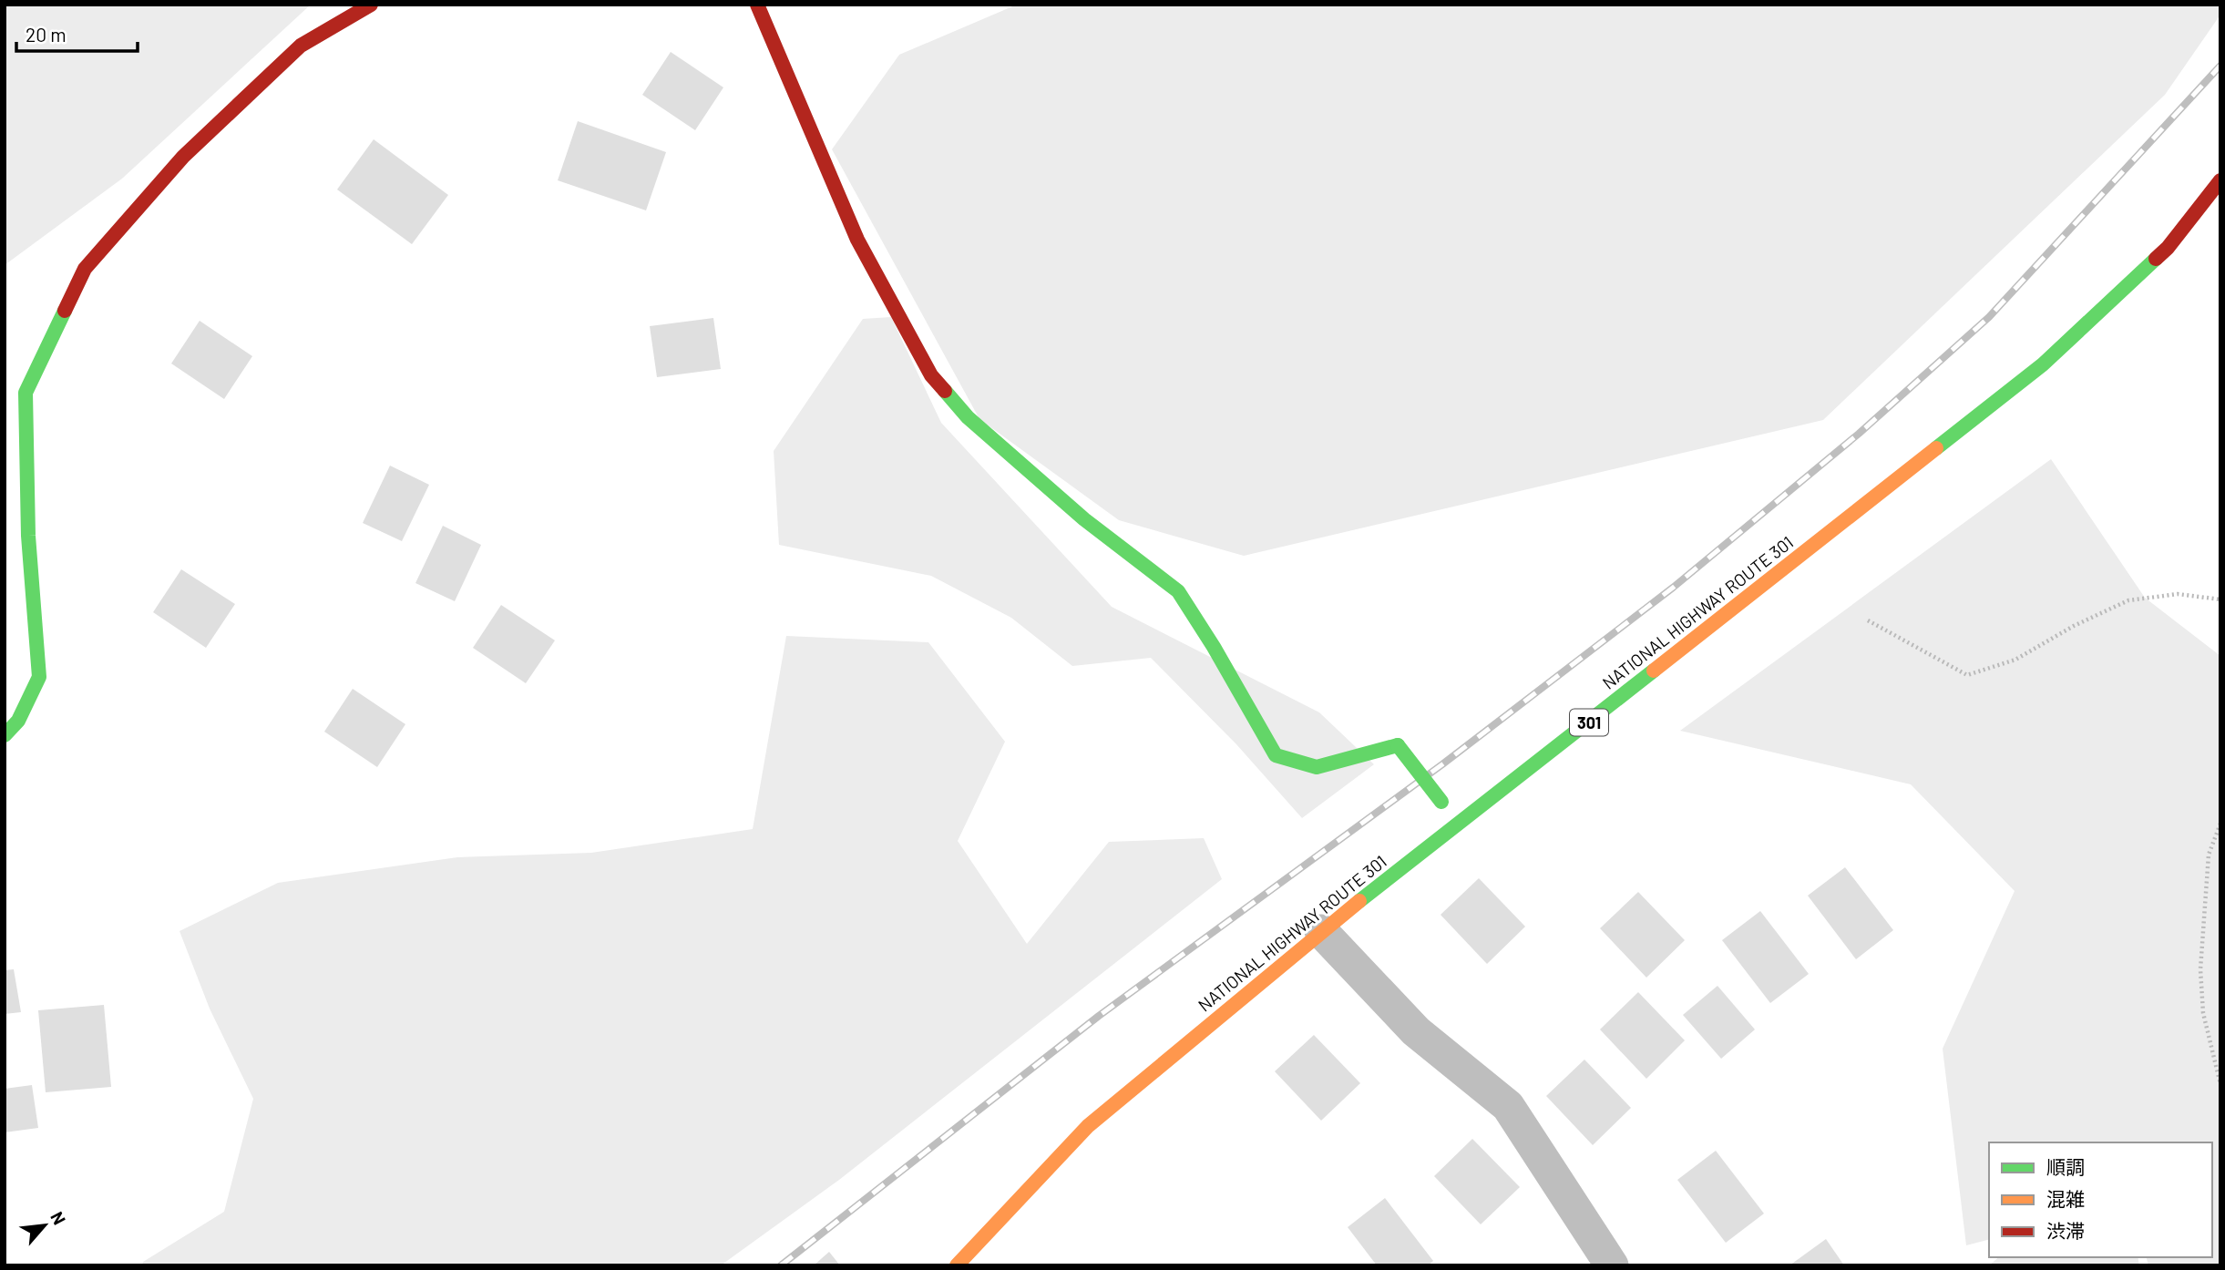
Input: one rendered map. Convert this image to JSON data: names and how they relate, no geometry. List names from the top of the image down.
{
  "streets": {
    "main road": ["NATIONAL HIGHWAY ROUTE 301", "301"]
  },
  "legend": ["順調", "混雑", "渋滞"],
  "scale_bar": "20 m",
  "north": "top right"
}
